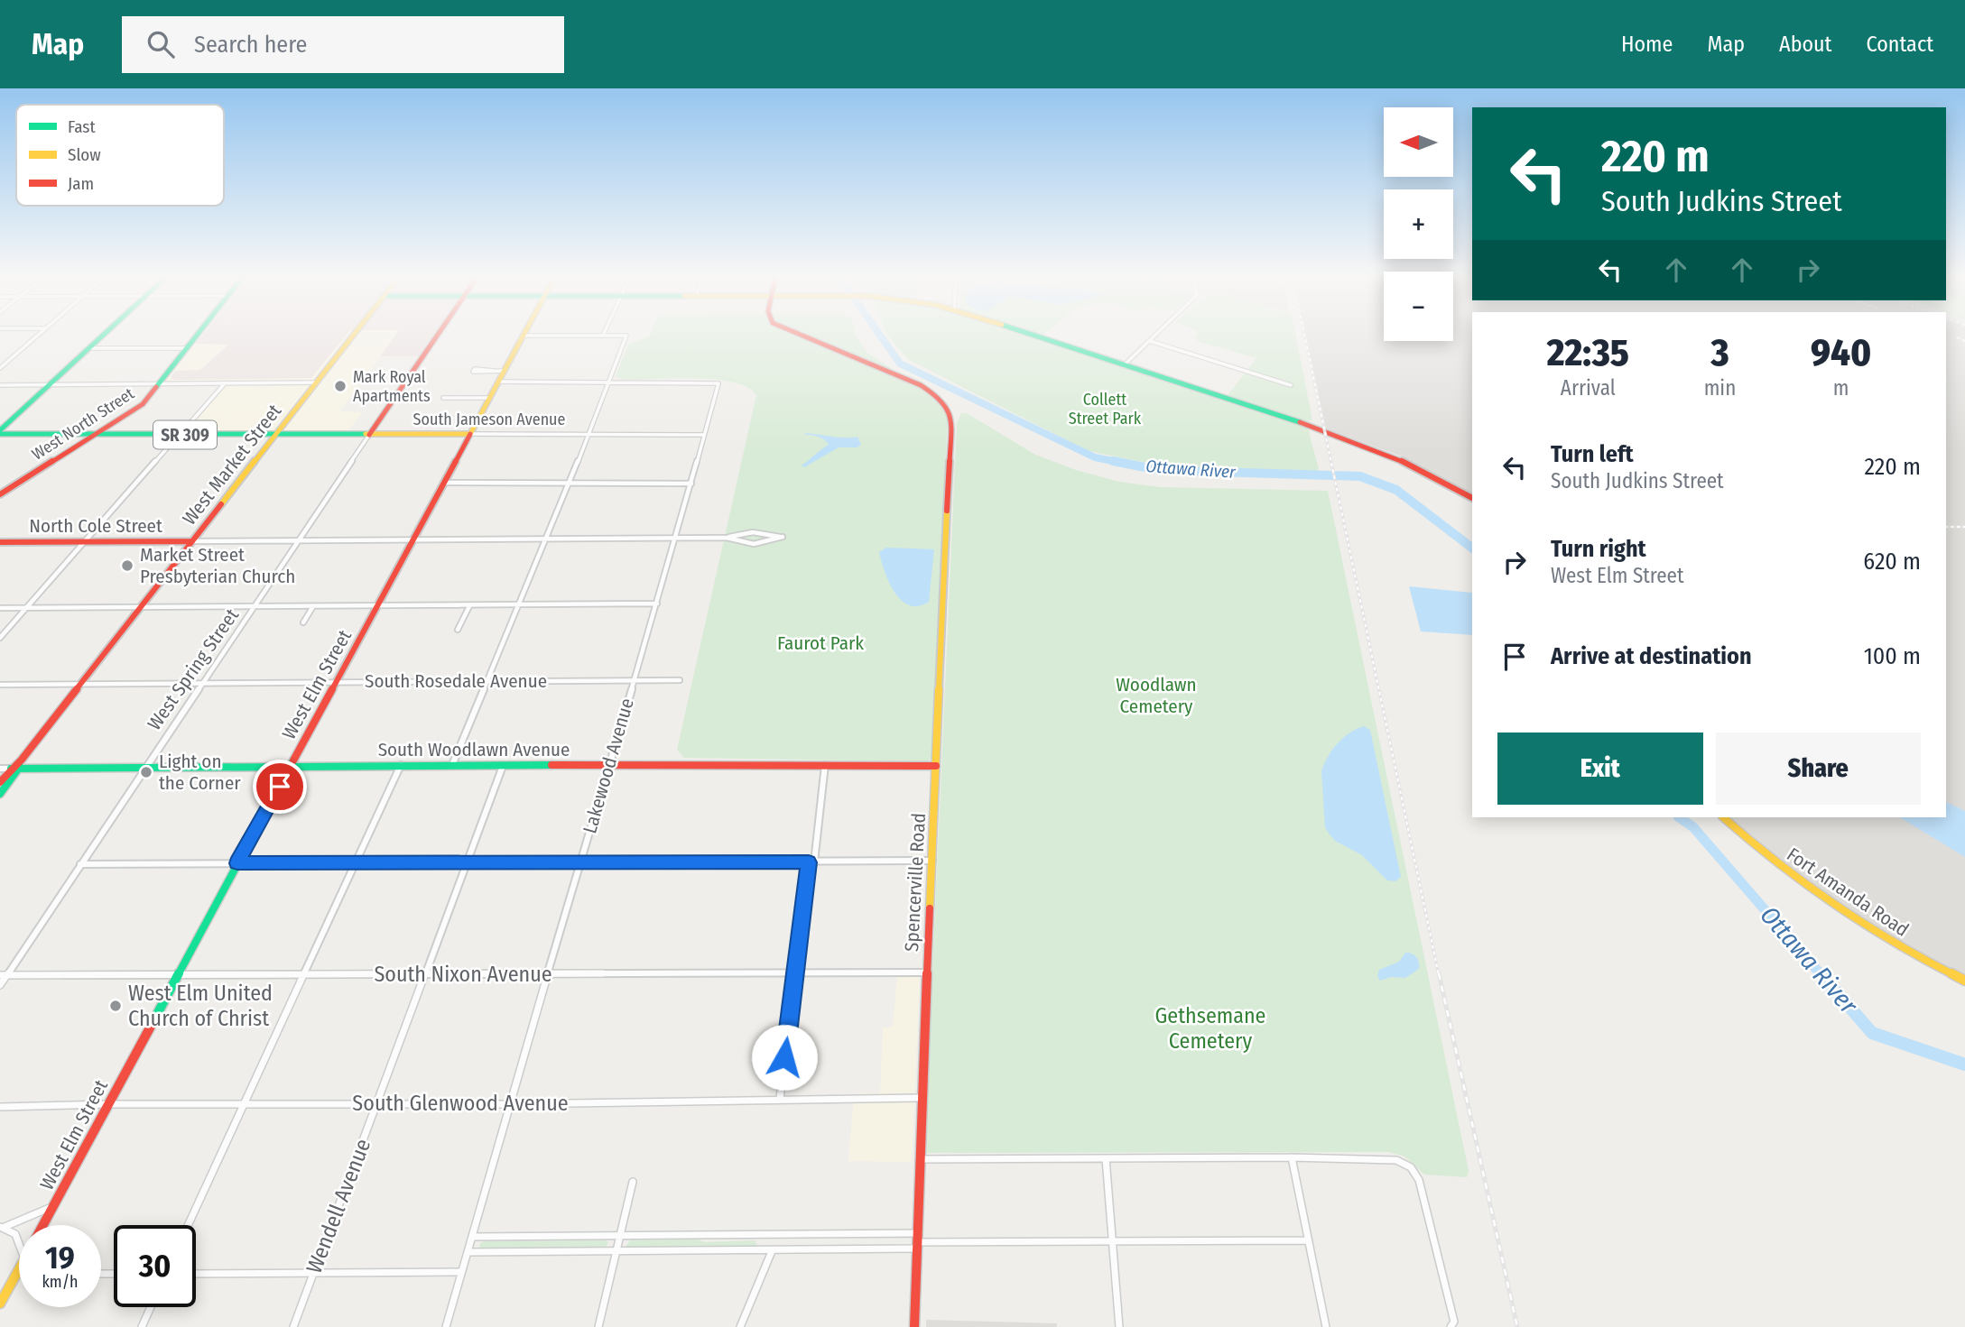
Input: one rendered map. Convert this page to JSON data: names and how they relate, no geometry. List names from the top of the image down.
{
  "streets": {
    "street": [
      "South Jameson Avenue",
      "West North Street",
      "SR 309",
      "West Market Street",
      "North Cole Street",
      "West Spring Street",
      "South Rosedale Avenue",
      "West Elm Street",
      "South Woodlawn Avenue",
      "Lakewood Avenue",
      "Spencerville Road",
      "Fort Amanda Road",
      "South Nixon Avenue",
      "South Glenwood Avenue",
      "Wendell Avenue"
    ]
  },
  "crossings": [
    ["South Jameson Avenue", "SR 309"],
    ["South Jameson Avenue", "West Market Street"],
    ["South Jameson Avenue", "West Spring Street"],
    ["South Jameson Avenue", "West Elm Street"],
    ["South Jameson Avenue", "Lakewood Avenue"],
    ["West North Street", "SR 309"],
    ["SR 309", "West Market Street"],
    ["West Market Street", "North Cole Street"],
    ["West Market Street", "South Rosedale Avenue"],
    ["West Market Street", "South Woodlawn Avenue"],
    ["West Spring Street", "South Rosedale Avenue"],
    ["West Spring Street", "South Woodlawn Avenue"],
    ["West Spring Street", "South Nixon Avenue"],
    ["South Rosedale Avenue", "West Elm Street"],
    ["South Rosedale Avenue", "Lakewood Avenue"],
    ["West Elm Street", "South Woodlawn Avenue"],
    ["West Elm Street", "South Nixon Avenue"],
    ["West Elm Street", "South Glenwood Avenue"],
    ["South Woodlawn Avenue", "Lakewood Avenue"],
    ["South Woodlawn Avenue", "Spencerville Road"],
    ["South Woodlawn Avenue", "Wendell Avenue"],
    ["Lakewood Avenue", "South Nixon Avenue"],
    ["Lakewood Avenue", "South Glenwood Avenue"],
    ["Spencerville Road", "South Nixon Avenue"],
    ["Spencerville Road", "South Glenwood Avenue"],
    ["South Nixon Avenue", "Wendell Avenue"],
    ["South Glenwood Avenue", "Wendell Avenue"]
  ],
  "water": ["Ottawa River"],
  "parks": [
    "Collett Street Park",
    "Faurot Park",
    "Woodlawn Cemetery",
    "Gethsemane Cemetery"
  ],
  "places": [
    "Mark Royal Apartments",
    "Market Street Presbyterian Church",
    "Light on the Corner",
    "West Elm United Church of Christ"
  ],
  "legend": ["Fast", "Slow", "Jam"],
  "north": "left",
  "page": {
    "header": "Map",
    "search": "Search here",
    "nav": [
      "Home",
      "Map",
      "About",
      "Contact"
    ],
    "map_buttons": ["+", "−"],
    "turn": ["220 m", "South Judkins Street"],
    "eta": [
      "22:35",
      "Arrival",
      "3",
      "min",
      "940",
      "m"
    ],
    "list": [
      {
        "name": "Turn left",
        "note": "South Judkins Street",
        "value": "220 m"
      },
      {
        "name": "Turn right",
        "note": "West Elm Street",
        "value": "620 m"
      },
      {
        "name": "Arrive at destination",
        "value": "100 m"
      }
    ],
    "buttons": ["Exit", "Share"],
    "speed": "19 km/h",
    "limit": "30"
  }
}
